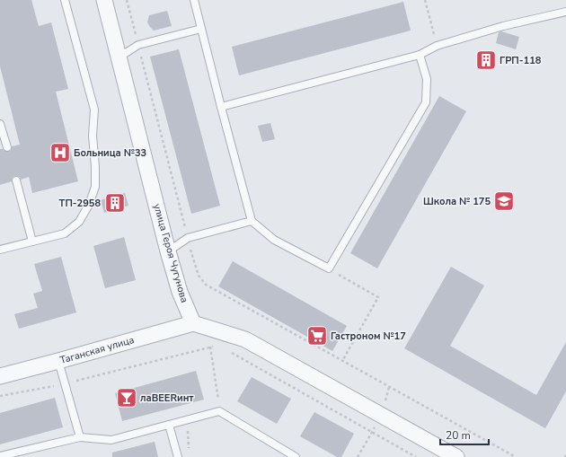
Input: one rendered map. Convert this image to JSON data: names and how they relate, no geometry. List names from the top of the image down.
{
  "streets": {
    "street": ["улица Героя Чугунова", "Таганская улица"]
  },
  "crossings": [
    ["улица Героя Чугунова", "Таганская улица"]
  ],
  "places": {
    "building": ["ГРП-118", "ТП-2958"],
    "hospital": ["Больница №33"],
    "school or university": ["Школа № 175"],
    "supermarket": ["Гастроном №17"],
    "bar": ["лаBEERинт"]
  },
  "scale_bar": "20 m"
}
